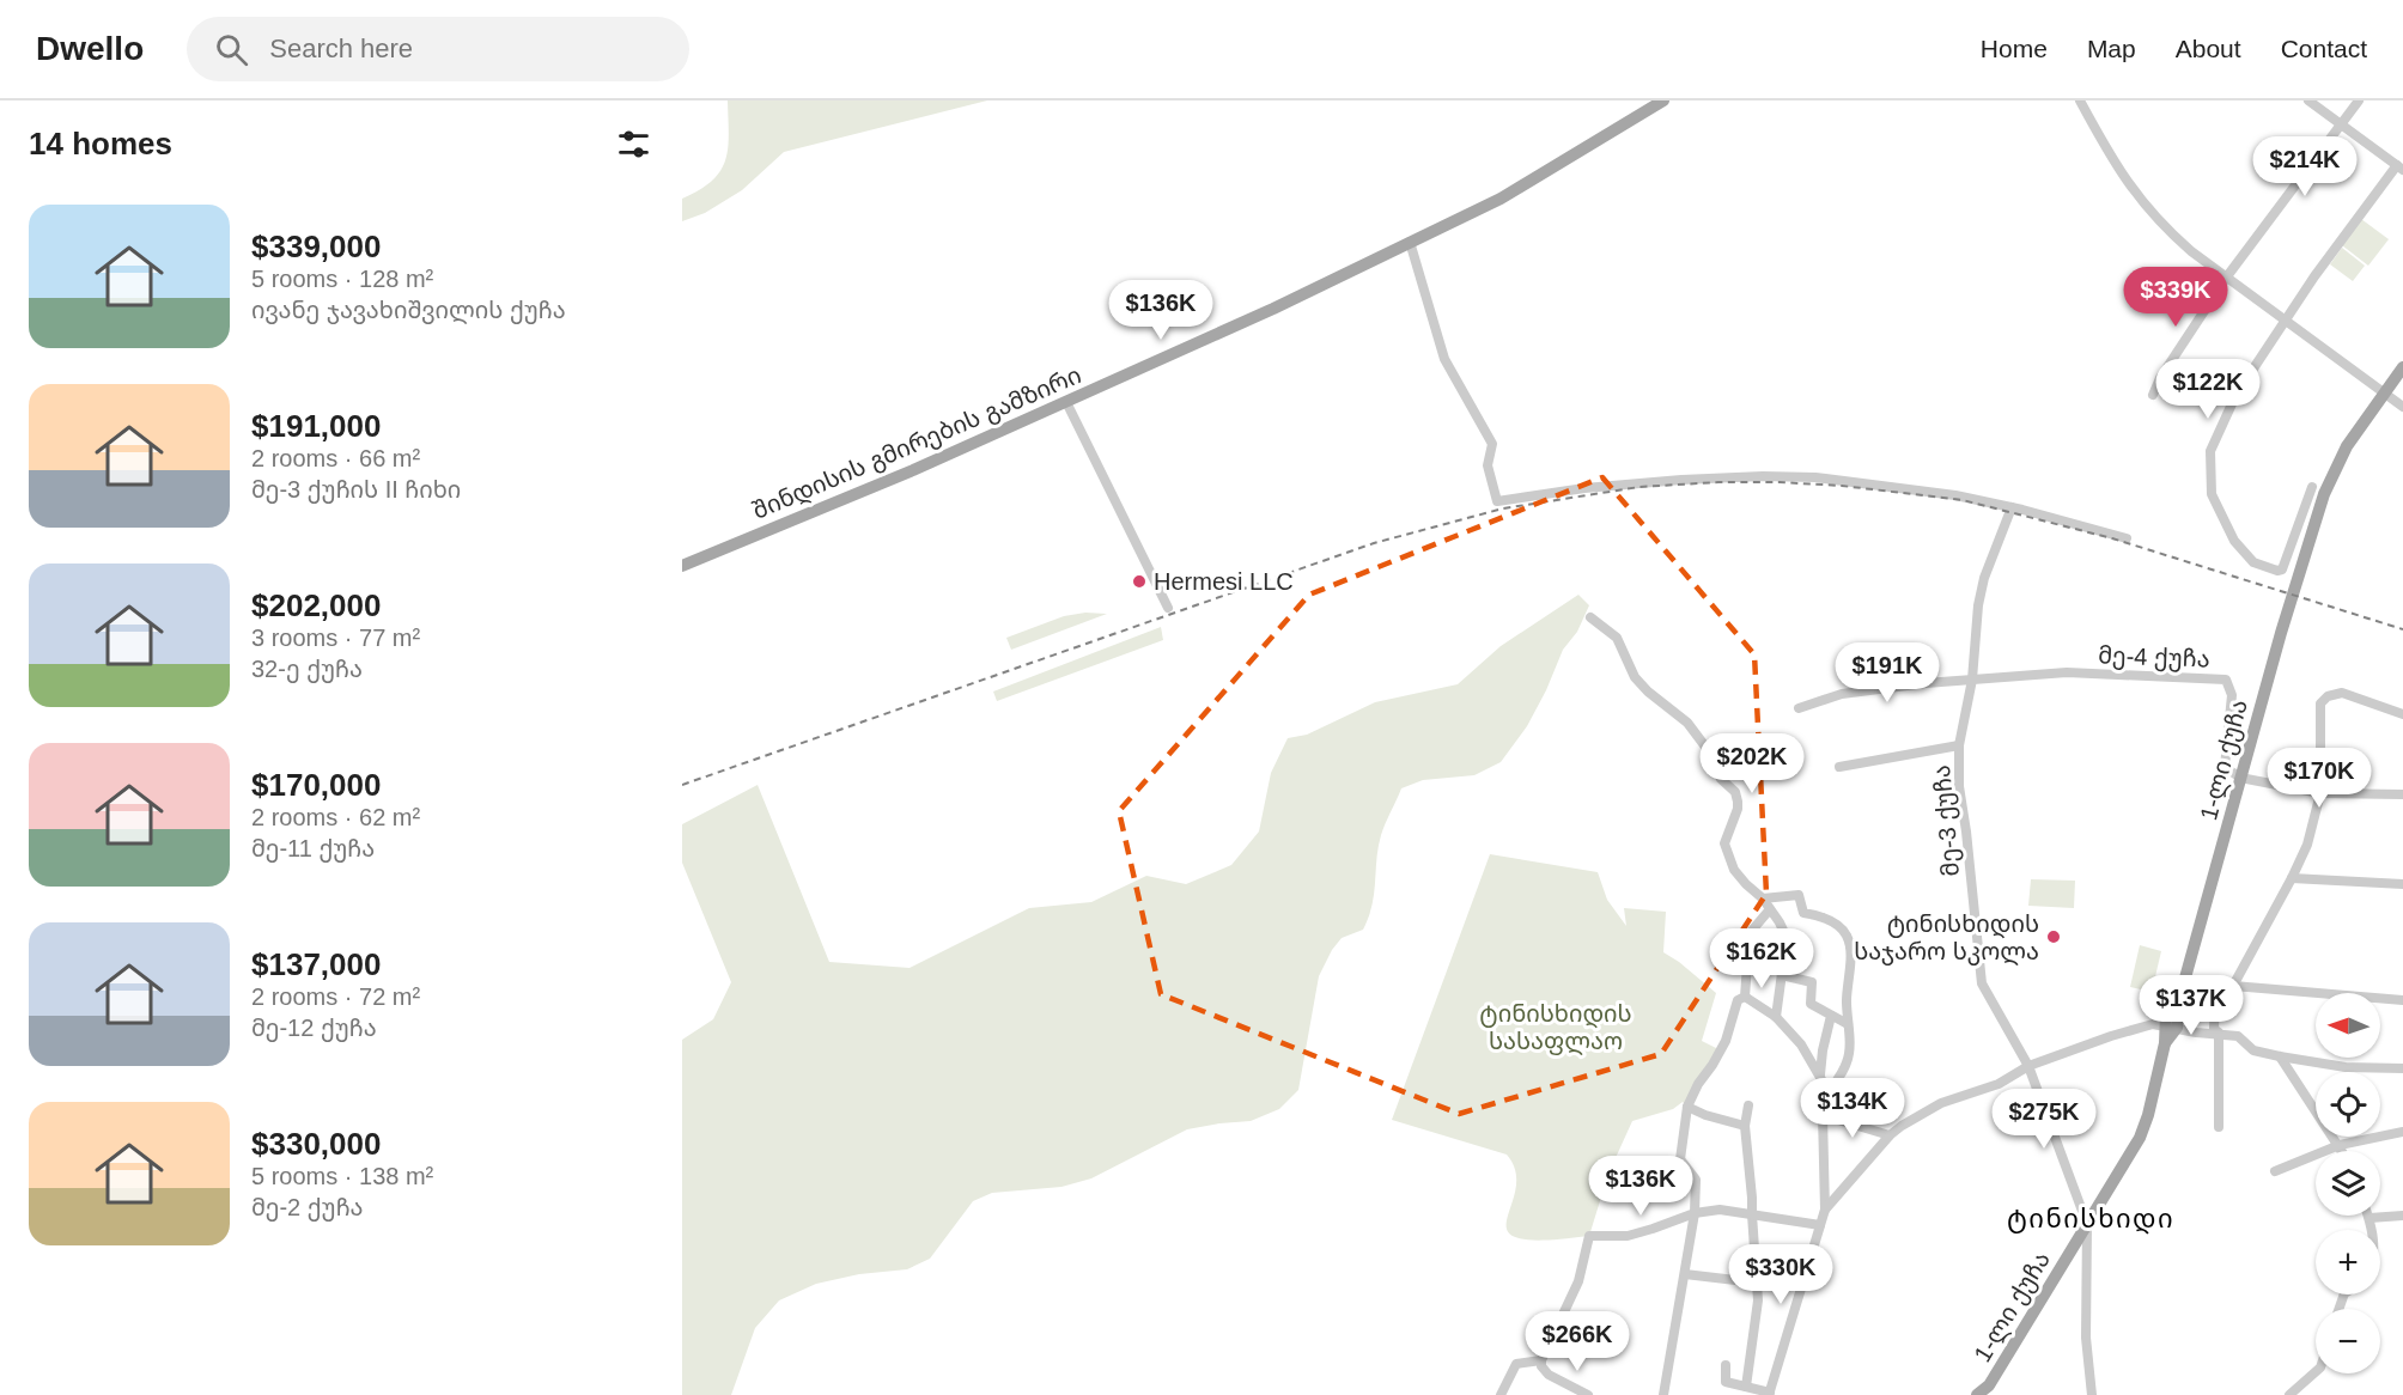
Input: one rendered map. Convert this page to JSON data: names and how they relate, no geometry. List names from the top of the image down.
{
  "streets": {
    "main road": ["შინდისის გმირების გამზირი", "1-ლი ქუჩა"],
    "street": ["მე-4 ქუჩა", "მე-3 ქუჩა"]
  },
  "crossings": [
    ["მე-4 ქუჩა", "1-ლი ქუჩა"],
    ["მე-4 ქუჩა", "მე-3 ქუჩა"],
    ["1-ლი ქუჩა", "მე-3 ქუჩა"]
  ],
  "districts": ["ტინისხიდი"],
  "parks": ["ტინისხიდის სასაფლაო"],
  "places": ["Hermesi LLC", "ტინისხიდის საჯარო სკოლა"],
  "north": "left",
  "page": {
    "header": "Dwello",
    "search": "Search here",
    "nav": [
      "Home",
      "Map",
      "About",
      "Contact"
    ],
    "heading": "14 homes",
    "price": [
      "$214K",
      "$339K",
      "$136K",
      "$122K",
      "$191K",
      "$202K",
      "$170K",
      "$162K",
      "$137K",
      "$134K",
      "$275K",
      "$136K",
      "$330K",
      "$266K"
    ],
    "list": [
      {
        "name": "$339,000",
        "note": "5 rooms · 128 m² · ივანე ჯავახიშვილის ქუჩა"
      },
      {
        "name": "$191,000",
        "note": "2 rooms · 66 m² · მე-3 ქუჩის II ჩიხი"
      },
      {
        "name": "$202,000",
        "note": "3 rooms · 77 m² · 32-ე ქუჩა"
      },
      {
        "name": "$170,000",
        "note": "2 rooms · 62 m² · მე-11 ქუჩა"
      },
      {
        "name": "$137,000",
        "note": "2 rooms · 72 m² · მე-12 ქუჩა"
      },
      {
        "name": "$330,000",
        "note": "5 rooms · 138 m² · მე-2 ქუჩა"
      }
    ],
    "map_buttons": ["+", "−"]
  }
}
